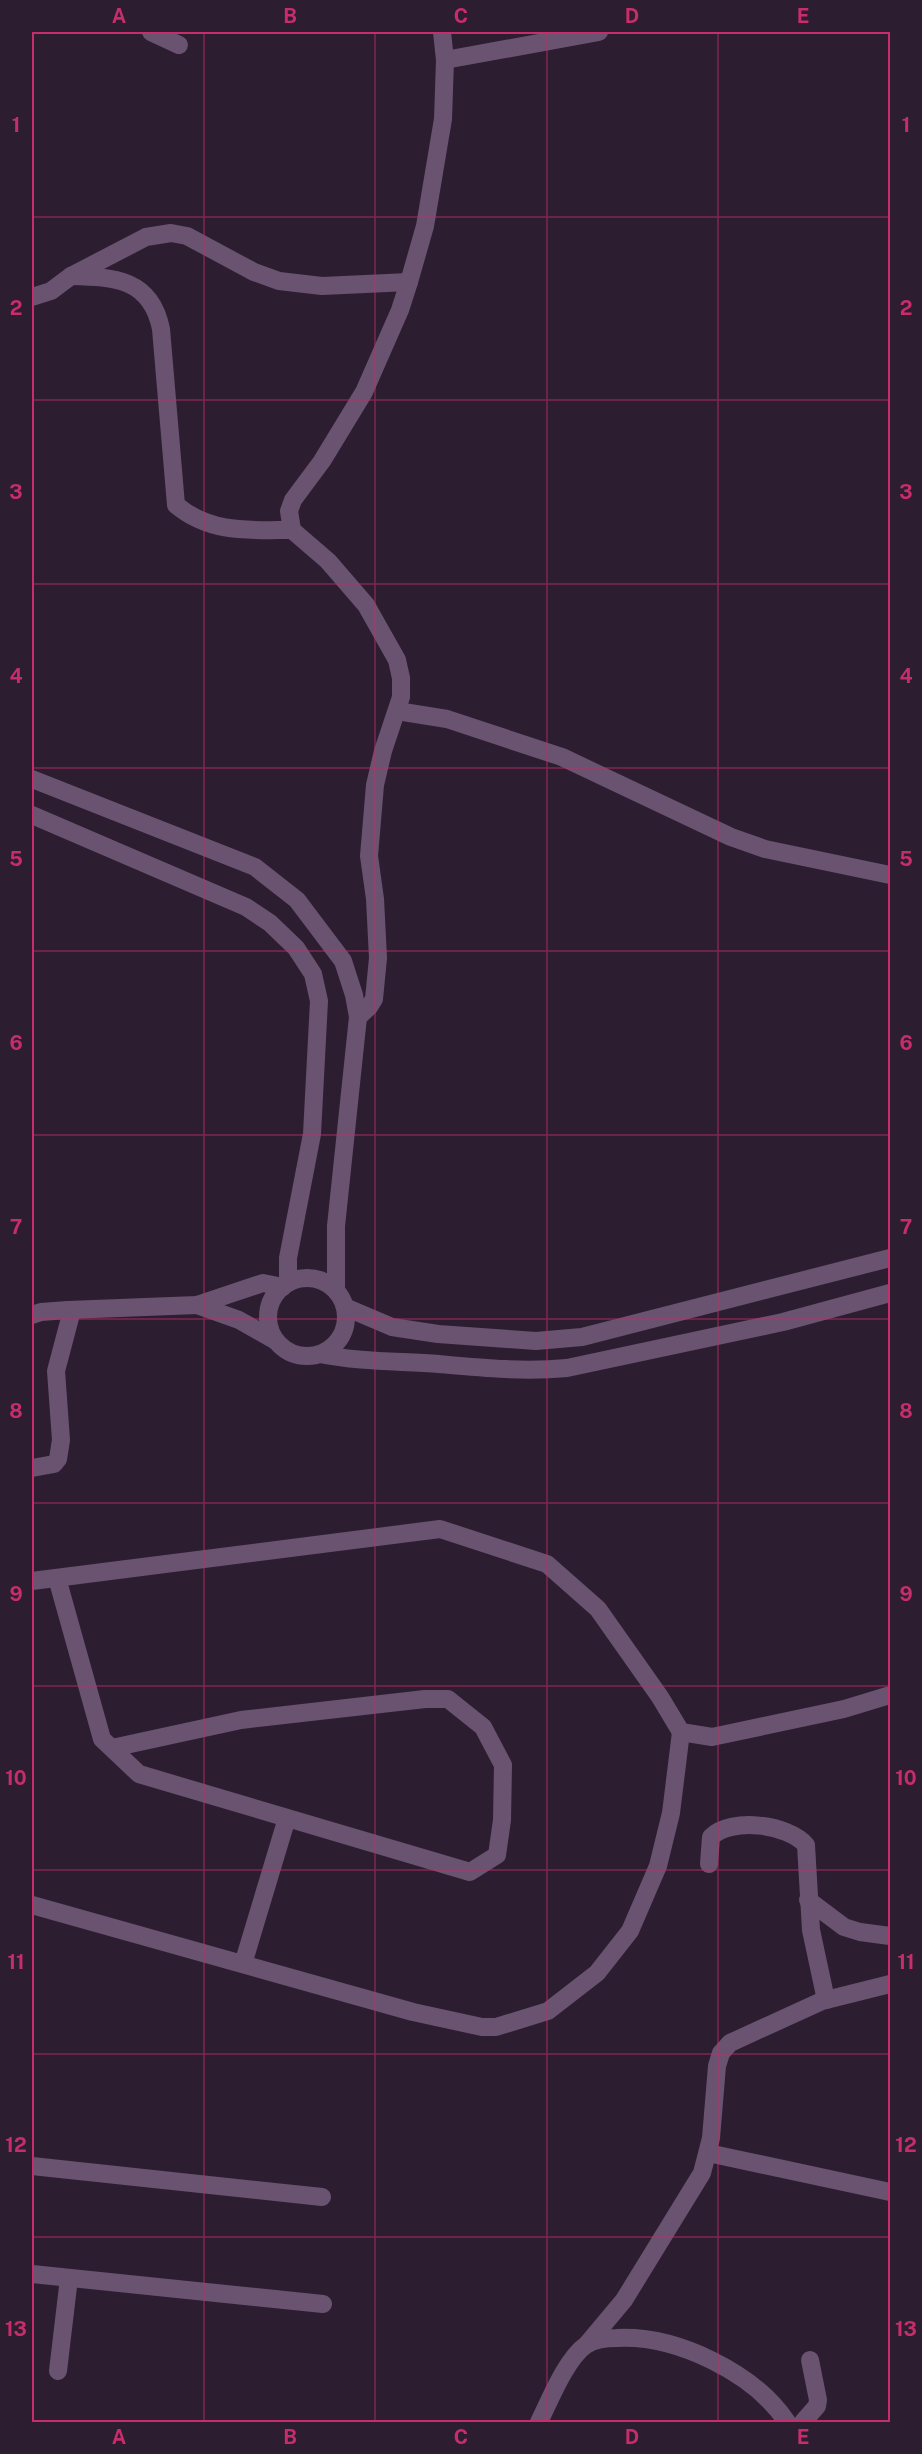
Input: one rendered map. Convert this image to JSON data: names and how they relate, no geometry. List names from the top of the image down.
{
  "grid": {
    "columns": [
      "A",
      "B",
      "C",
      "D",
      "E"
    ],
    "rows": [
      "1",
      "2",
      "3",
      "4",
      "5",
      "6",
      "7",
      "8",
      "9",
      "10",
      "11",
      "12",
      "13"
    ]
  }
}
